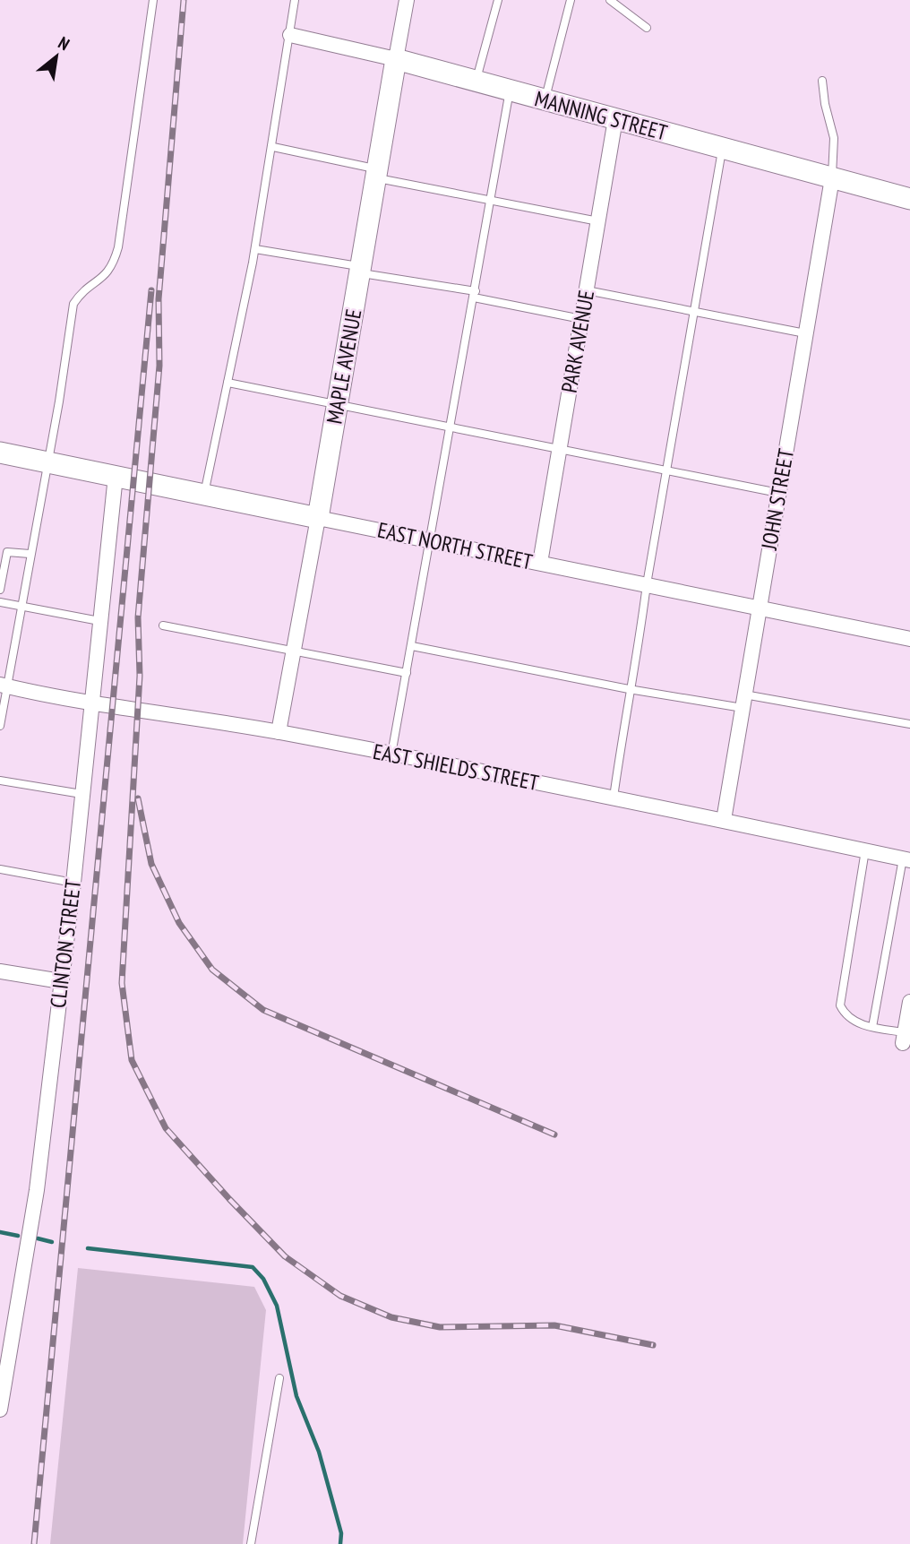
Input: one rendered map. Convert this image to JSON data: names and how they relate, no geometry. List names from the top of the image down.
{
  "streets": {
    "street": [
      "MANNING STREET",
      "PARK AVENUE",
      "MAPLE AVENUE",
      "JOHN STREET",
      "EAST NORTH STREET",
      "EAST SHIELDS STREET",
      "CLINTON STREET"
    ]
  },
  "crossings": [
    ["MANNING STREET", "PARK AVENUE"],
    ["MANNING STREET", "MAPLE AVENUE"],
    ["MANNING STREET", "JOHN STREET"],
    ["PARK AVENUE", "EAST NORTH STREET"],
    ["MAPLE AVENUE", "EAST NORTH STREET"],
    ["MAPLE AVENUE", "EAST SHIELDS STREET"],
    ["JOHN STREET", "EAST NORTH STREET"],
    ["JOHN STREET", "EAST SHIELDS STREET"],
    ["EAST NORTH STREET", "CLINTON STREET"],
    ["EAST SHIELDS STREET", "CLINTON STREET"]
  ],
  "north": "top right"
}
